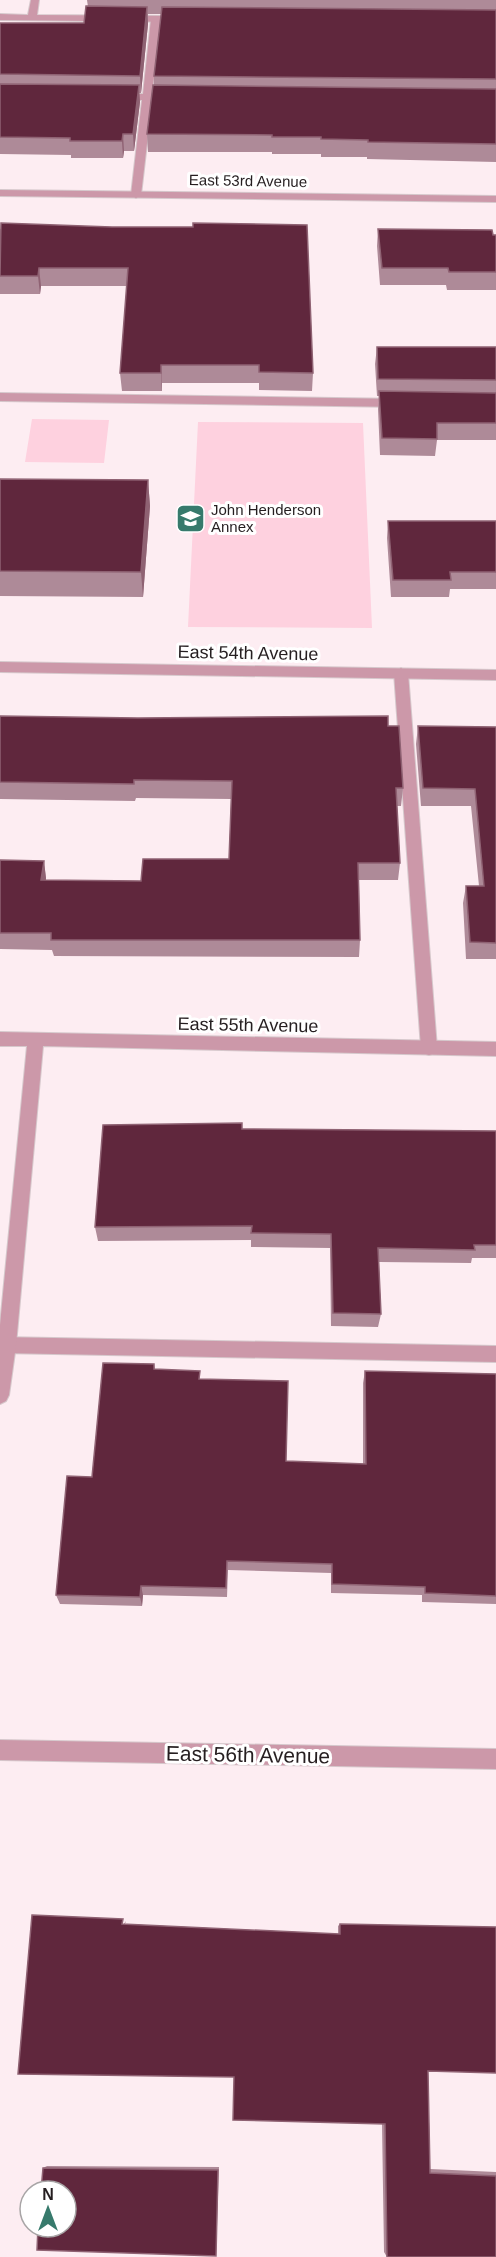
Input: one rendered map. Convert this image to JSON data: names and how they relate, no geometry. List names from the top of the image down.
{
  "streets": {
    "street": [
      "East 53rd Avenue",
      "East 54th Avenue",
      "East 55th Avenue",
      "East 56th Avenue"
    ]
  },
  "places": {
    "school or university": ["John Henderson Annex"]
  },
  "north": "top"
}
